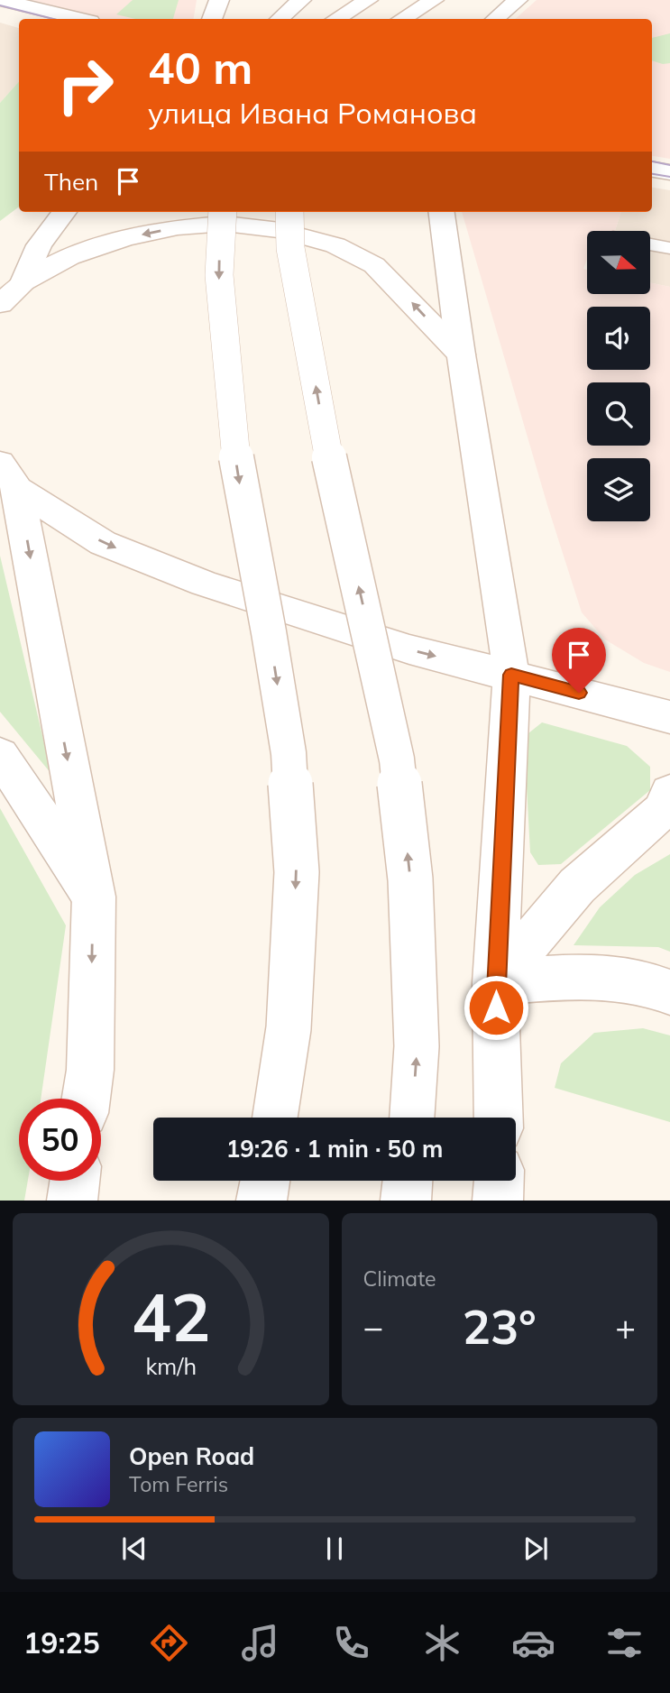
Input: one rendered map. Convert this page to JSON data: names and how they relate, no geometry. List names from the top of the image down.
{
  "north": "right",
  "page": {
    "turn": ["40 m", "улица Ивана Романова"],
    "then": "Then",
    "limit": "50",
    "trip": "19:26 · 1 min · 50 m",
    "tile": "Climate",
    "heat": ["−", "23°", "+"],
    "song": ["Open Road", "Tom Ferris"],
    "tabs": "19:25",
    "gauge": ["42", "km/h"]
  }
}
